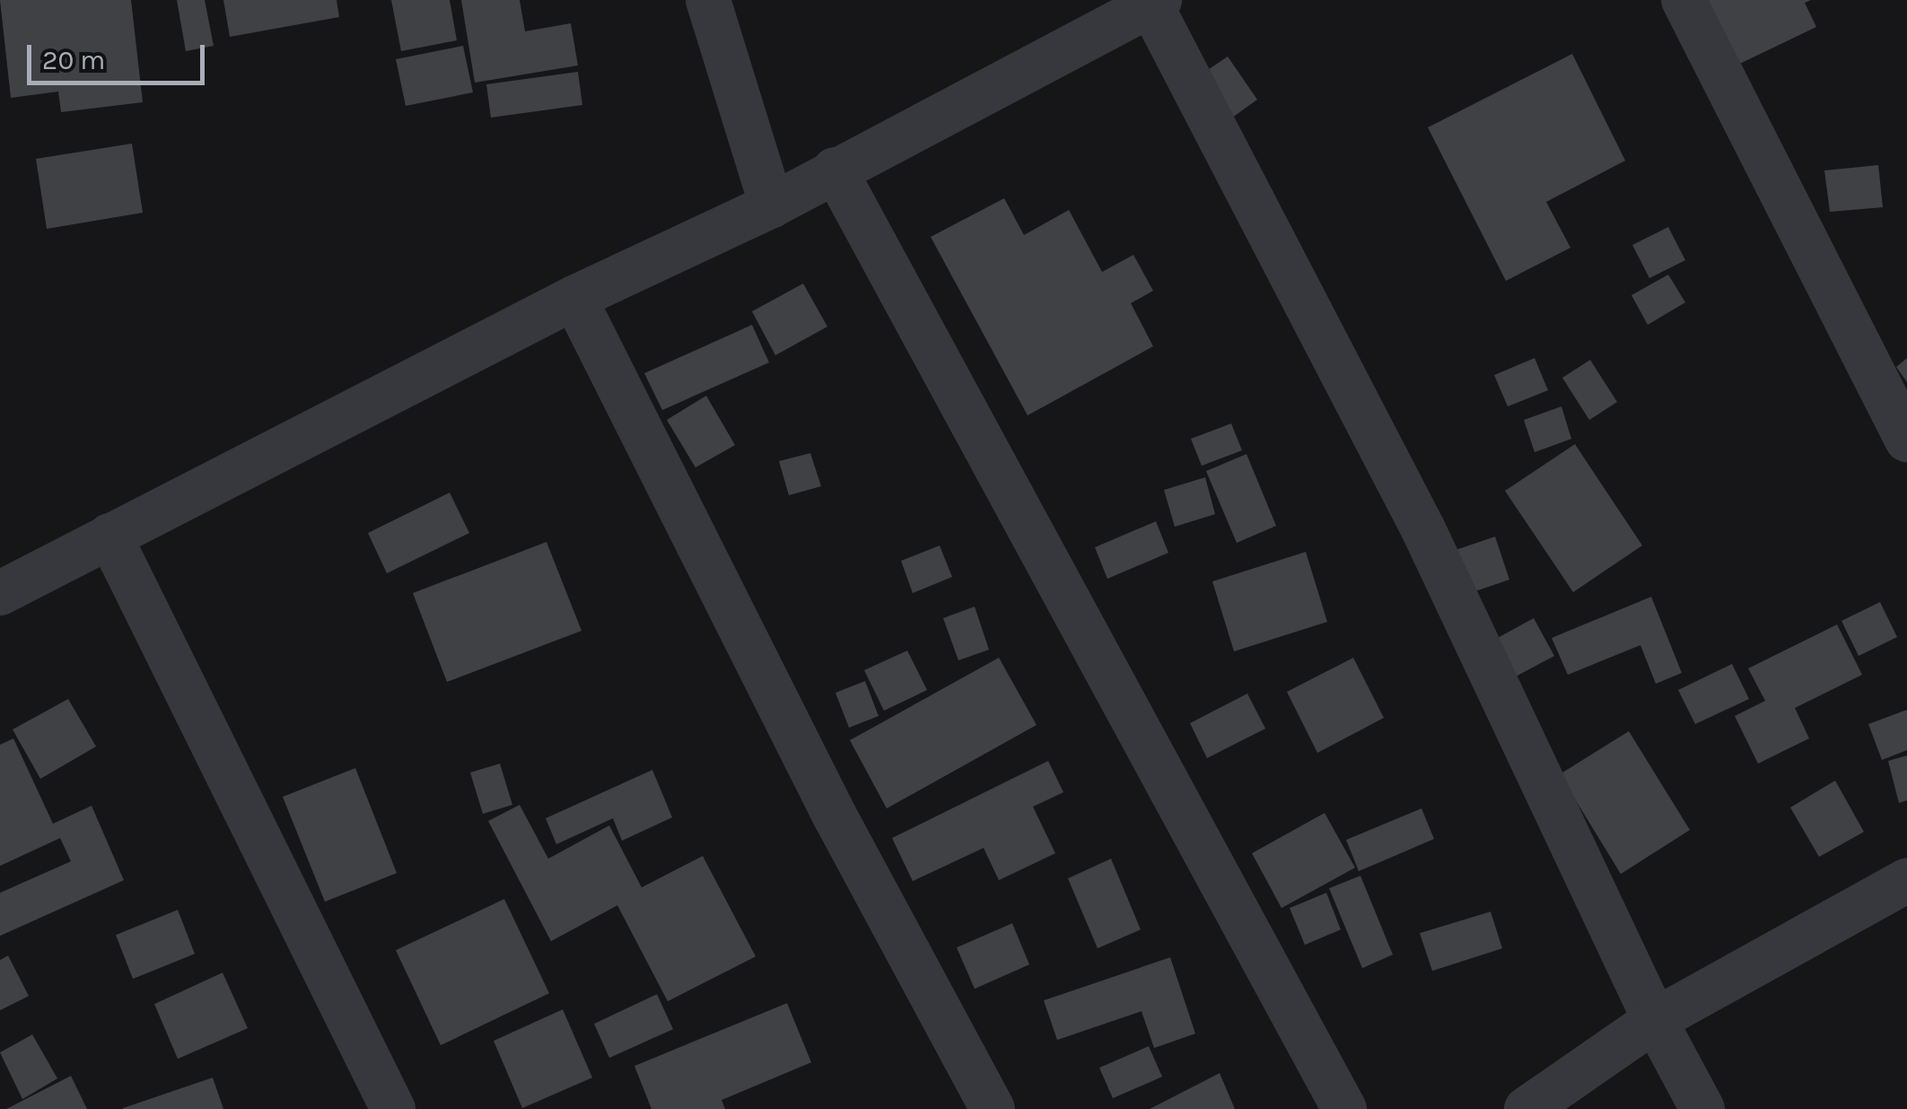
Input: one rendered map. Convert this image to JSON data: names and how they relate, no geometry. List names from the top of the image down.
{
  "scale_bar": "20 m"
}
